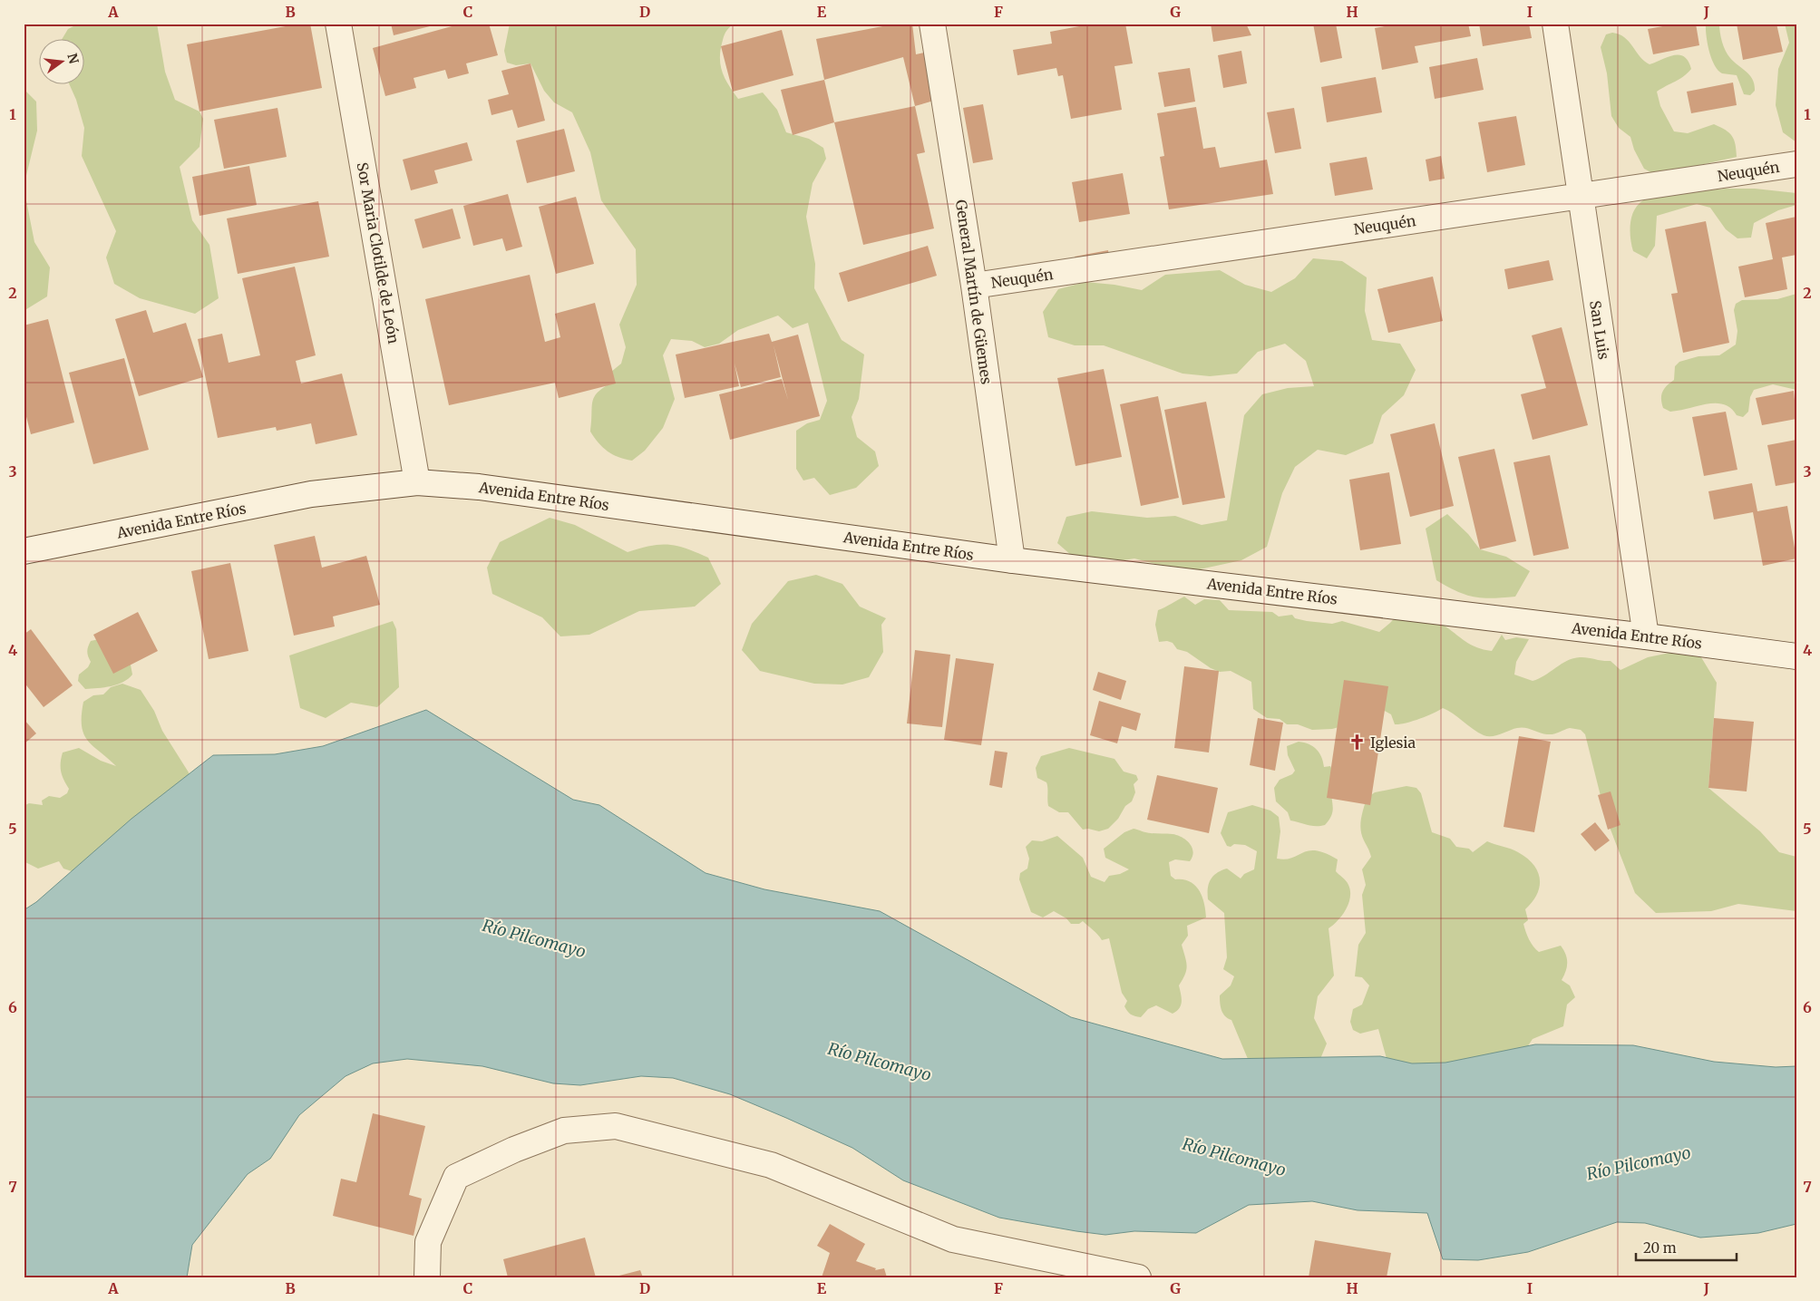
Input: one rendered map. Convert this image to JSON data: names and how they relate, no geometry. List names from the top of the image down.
{
  "streets": {
    "street": [
      "Neuquén",
      "Sor Maria Clotilde de León",
      "General Martín de Güemes",
      "San Luis",
      "Avenida Entre Ríos"
    ]
  },
  "crossings": [
    ["Neuquén", "General Martín de Güemes"],
    ["Neuquén", "San Luis"],
    ["Sor Maria Clotilde de León", "Avenida Entre Ríos"],
    ["General Martín de Güemes", "Avenida Entre Ríos"],
    ["San Luis", "Avenida Entre Ríos"]
  ],
  "water": ["Río Pilcomayo"],
  "places": {
    "church": ["Iglesia"]
  },
  "scale_bar": "20 m",
  "north": "right",
  "grid": {
    "columns": [
      "A",
      "B",
      "C",
      "D",
      "E",
      "F",
      "G",
      "H",
      "I",
      "J"
    ],
    "rows": [
      "1",
      "2",
      "3",
      "4",
      "5",
      "6",
      "7"
    ]
  }
}
